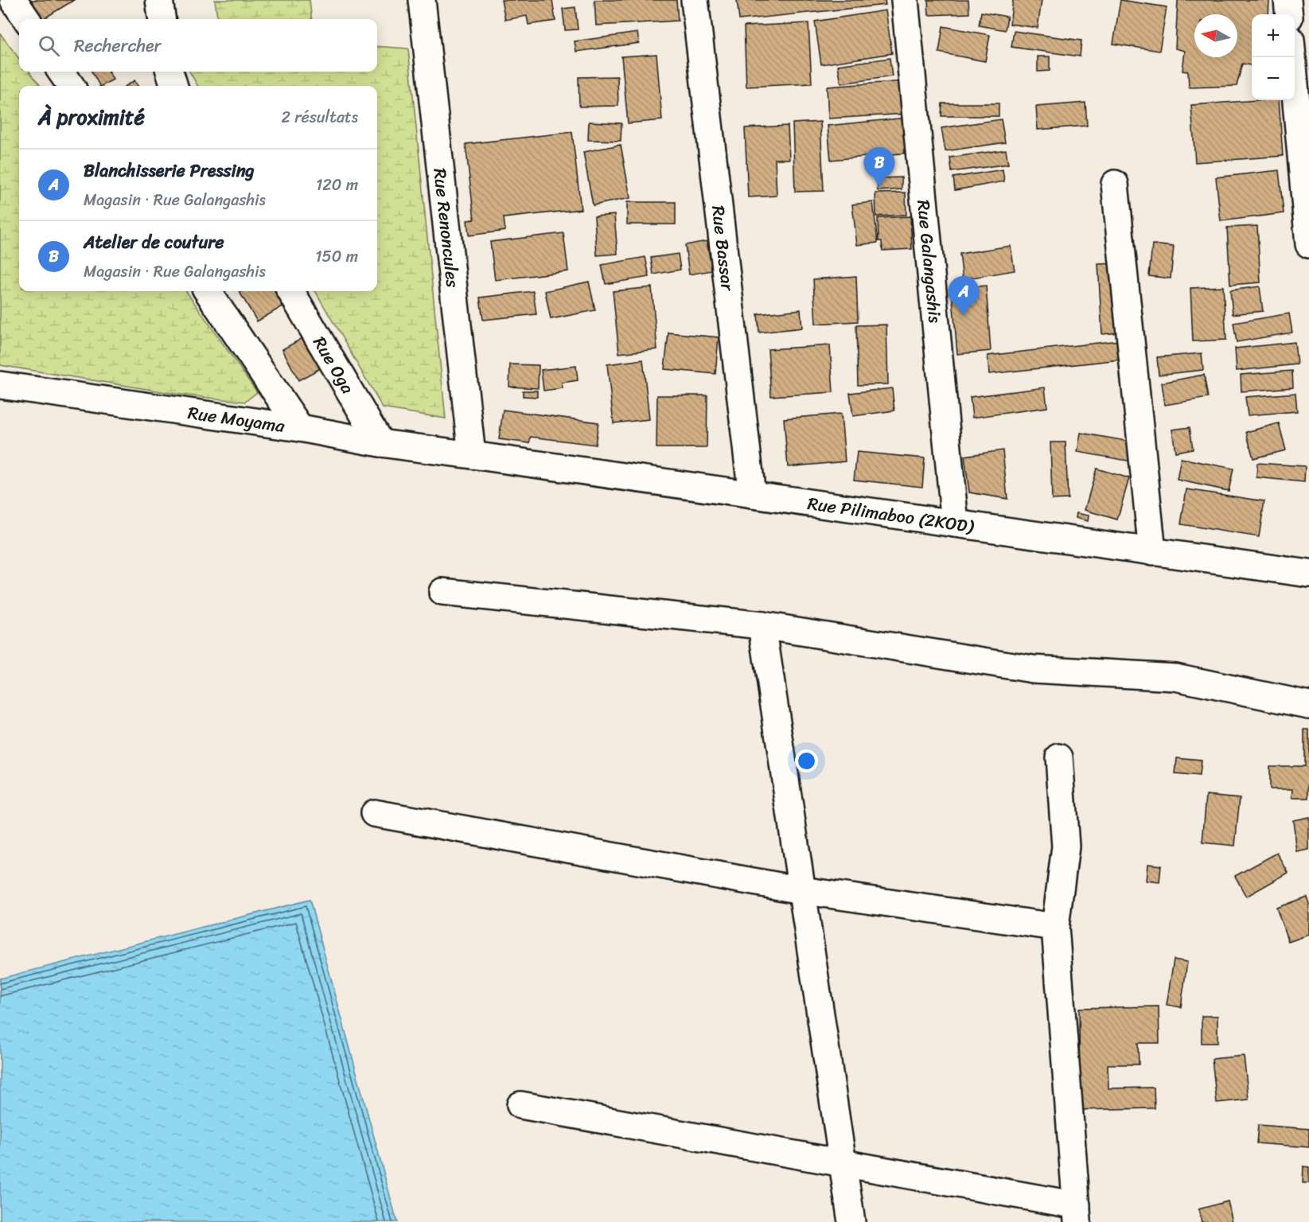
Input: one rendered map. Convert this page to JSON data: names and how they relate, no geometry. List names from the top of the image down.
{
  "streets": {
    "street": [
      "Rue Renoncules",
      "Rue Bassar",
      "Rue Galangashis",
      "Rue Oga",
      "Rue Moyama",
      "Rue Pilimaboo (2KOD)"
    ]
  },
  "crossings": [
    ["Rue Renoncules", "Rue Moyama"],
    ["Rue Renoncules", "Rue Pilimaboo (2KOD)"],
    ["Rue Bassar", "Rue Pilimaboo (2KOD)"],
    ["Rue Galangashis", "Rue Pilimaboo (2KOD)"],
    ["Rue Oga", "Rue Moyama"],
    ["Rue Moyama", "Rue Pilimaboo (2KOD)"]
  ],
  "north": "left",
  "page": {
    "map_buttons": ["+", "−"],
    "search": "Rechercher",
    "heading": ["À proximité", "2 résultats"],
    "pins": ["B", "A"],
    "list": [
      {
        "mark": "A",
        "name": "Blanchisserie Pressing",
        "note": "Magasin · Rue Galangashis",
        "value": "120 m"
      },
      {
        "mark": "B",
        "name": "Atelier de couture",
        "note": "Magasin · Rue Galangashis",
        "value": "150 m"
      }
    ]
  }
}
